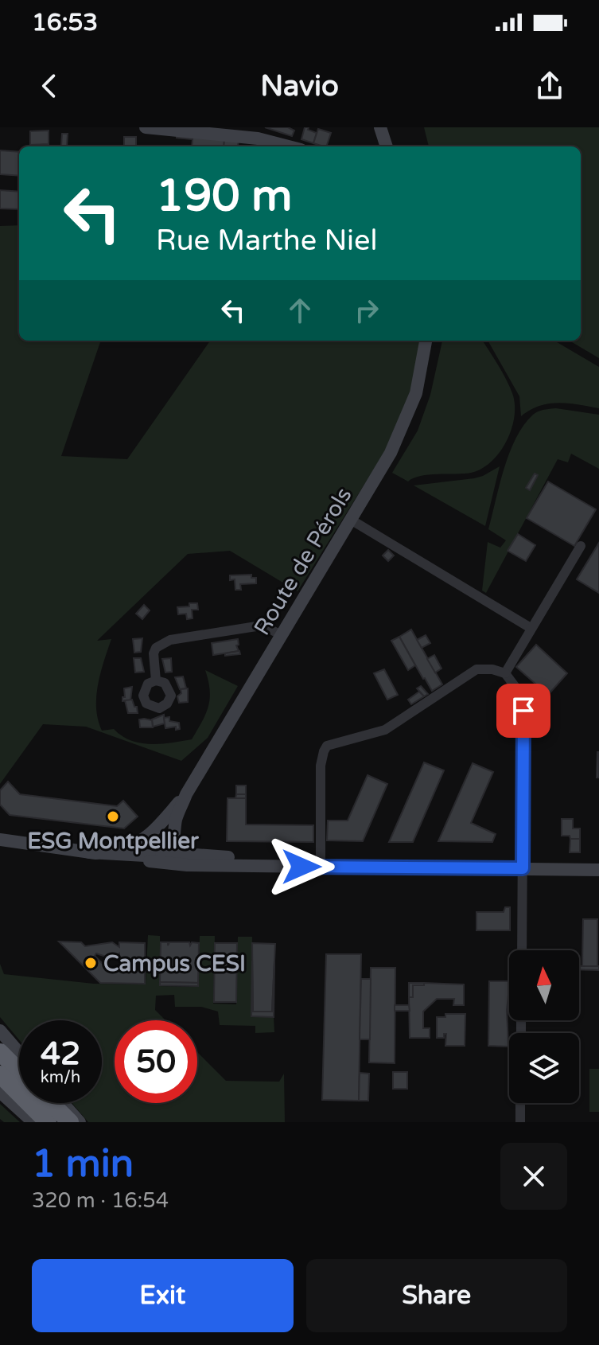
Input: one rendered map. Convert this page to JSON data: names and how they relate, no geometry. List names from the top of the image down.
{
  "streets": {
    "main road": ["Route de Pérols"]
  },
  "places": ["ESG Montpellier", "Campus CESI"],
  "north": "top",
  "page": {
    "status": "16:53",
    "header": "Navio",
    "turn": ["190 m", "Rue Marthe Niel"],
    "speed": "42 km/h",
    "limit": "50",
    "heading": ["1 min", "320 m · 16:54"],
    "buttons": ["Exit", "Share"]
  }
}
